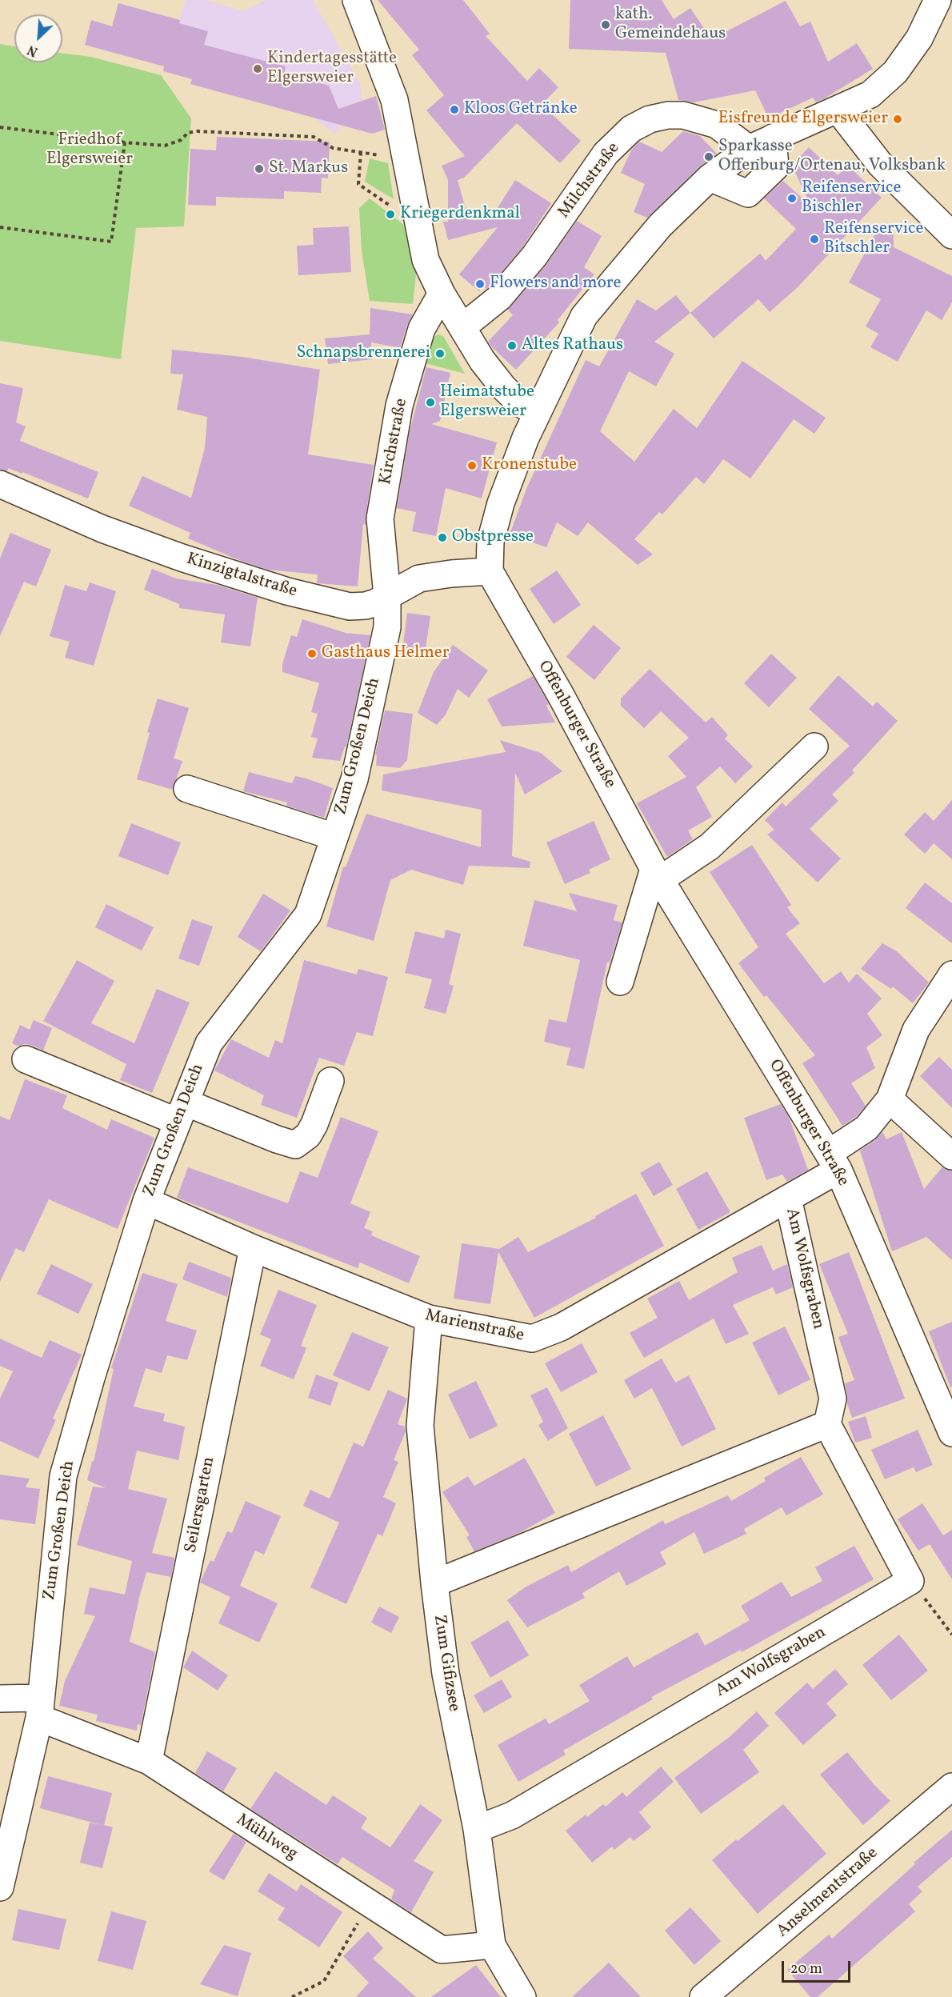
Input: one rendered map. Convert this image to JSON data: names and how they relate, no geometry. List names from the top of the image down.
{
  "streets": {
    "street": [
      "Milchstraße",
      "Kirchstraße",
      "Kinzigtalstraße",
      "Offenburger Straße",
      "Zum Großen Deich",
      "Am Wolfsgraben",
      "Marienstraße",
      "Seilersgarten",
      "Zum Gifizsee",
      "Mühlweg",
      "Anselmentstraße"
    ]
  },
  "crossings": [
    ["Kirchstraße", "Kinzigtalstraße"],
    ["Kirchstraße", "Zum Großen Deich"],
    ["Kinzigtalstraße", "Offenburger Straße"],
    ["Kinzigtalstraße", "Zum Großen Deich"],
    ["Offenburger Straße", "Marienstraße"],
    ["Zum Großen Deich", "Marienstraße"],
    ["Zum Großen Deich", "Mühlweg"],
    ["Am Wolfsgraben", "Marienstraße"],
    ["Am Wolfsgraben", "Zum Gifizsee"],
    ["Marienstraße", "Seilersgarten"],
    ["Marienstraße", "Zum Gifizsee"],
    ["Seilersgarten", "Mühlweg"],
    ["Zum Gifizsee", "Mühlweg"]
  ],
  "parks": ["Friedhof Elgersweier"],
  "places": [
    "kath. Gemeindehaus",
    "Kindertagesstätte Elgersweier",
    "Kloos Getränke",
    "Eisfreunde Elgersweier",
    "Sparkasse Offenburg/Ortenau, Volksbank",
    "St. Markus",
    "Reifenservice Bischler",
    "Kriegerdenkmal",
    "Reifenservice Bitschler",
    "Flowers and more",
    "Altes Rathaus",
    "Schnapsbrennerei",
    "Heimatstube Elgersweier",
    "Kronenstube",
    "Obstpresse",
    "Gasthaus Helmer"
  ],
  "scale_bar": "20 m",
  "north": "bottom left"
}
